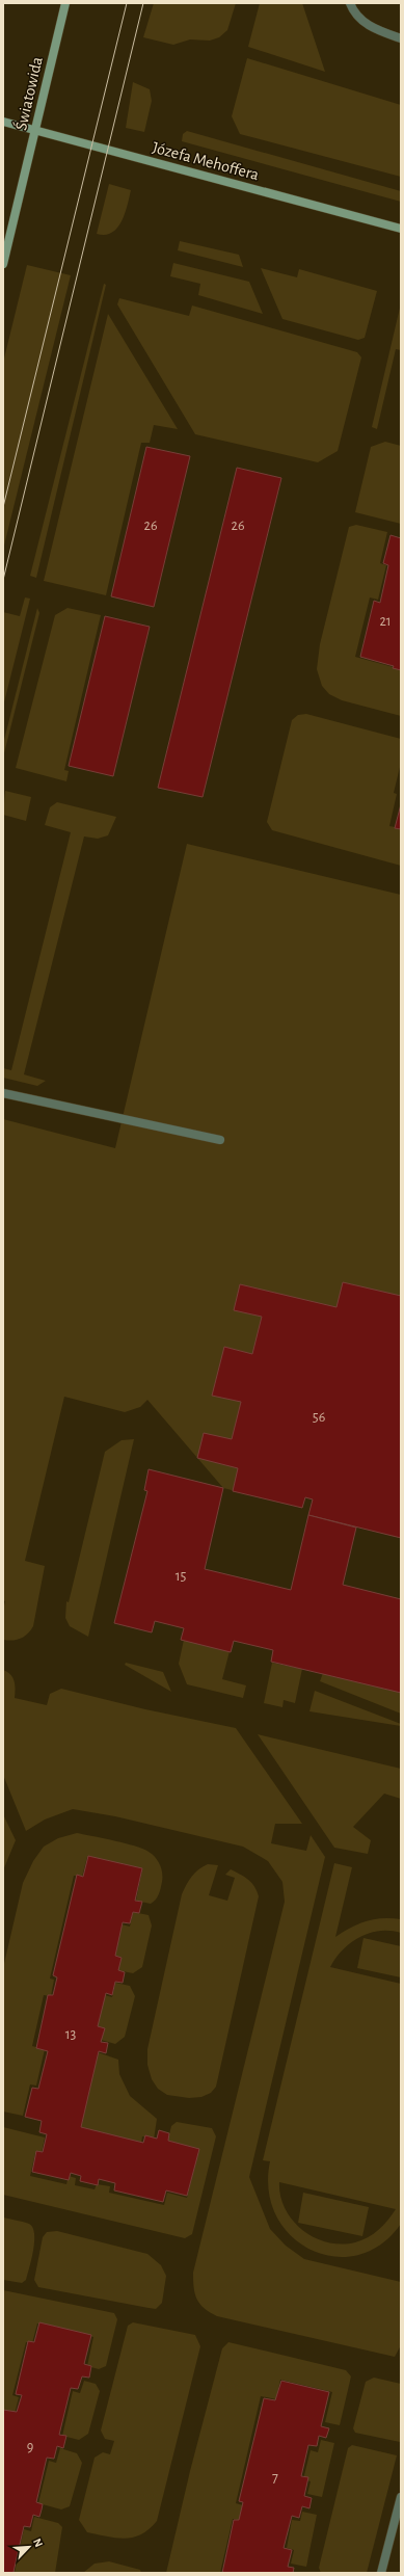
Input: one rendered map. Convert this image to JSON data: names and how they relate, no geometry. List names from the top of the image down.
{
  "streets": {
    "street": ["Światowida", "Józefa Mehoffera"]
  },
  "crossings": [
    ["Światowida", "Józefa Mehoffera"]
  ],
  "house_numbers": [
    "26",
    "26",
    "21",
    "56",
    "15",
    "13",
    "9",
    "7"
  ],
  "north": "top right"
}
